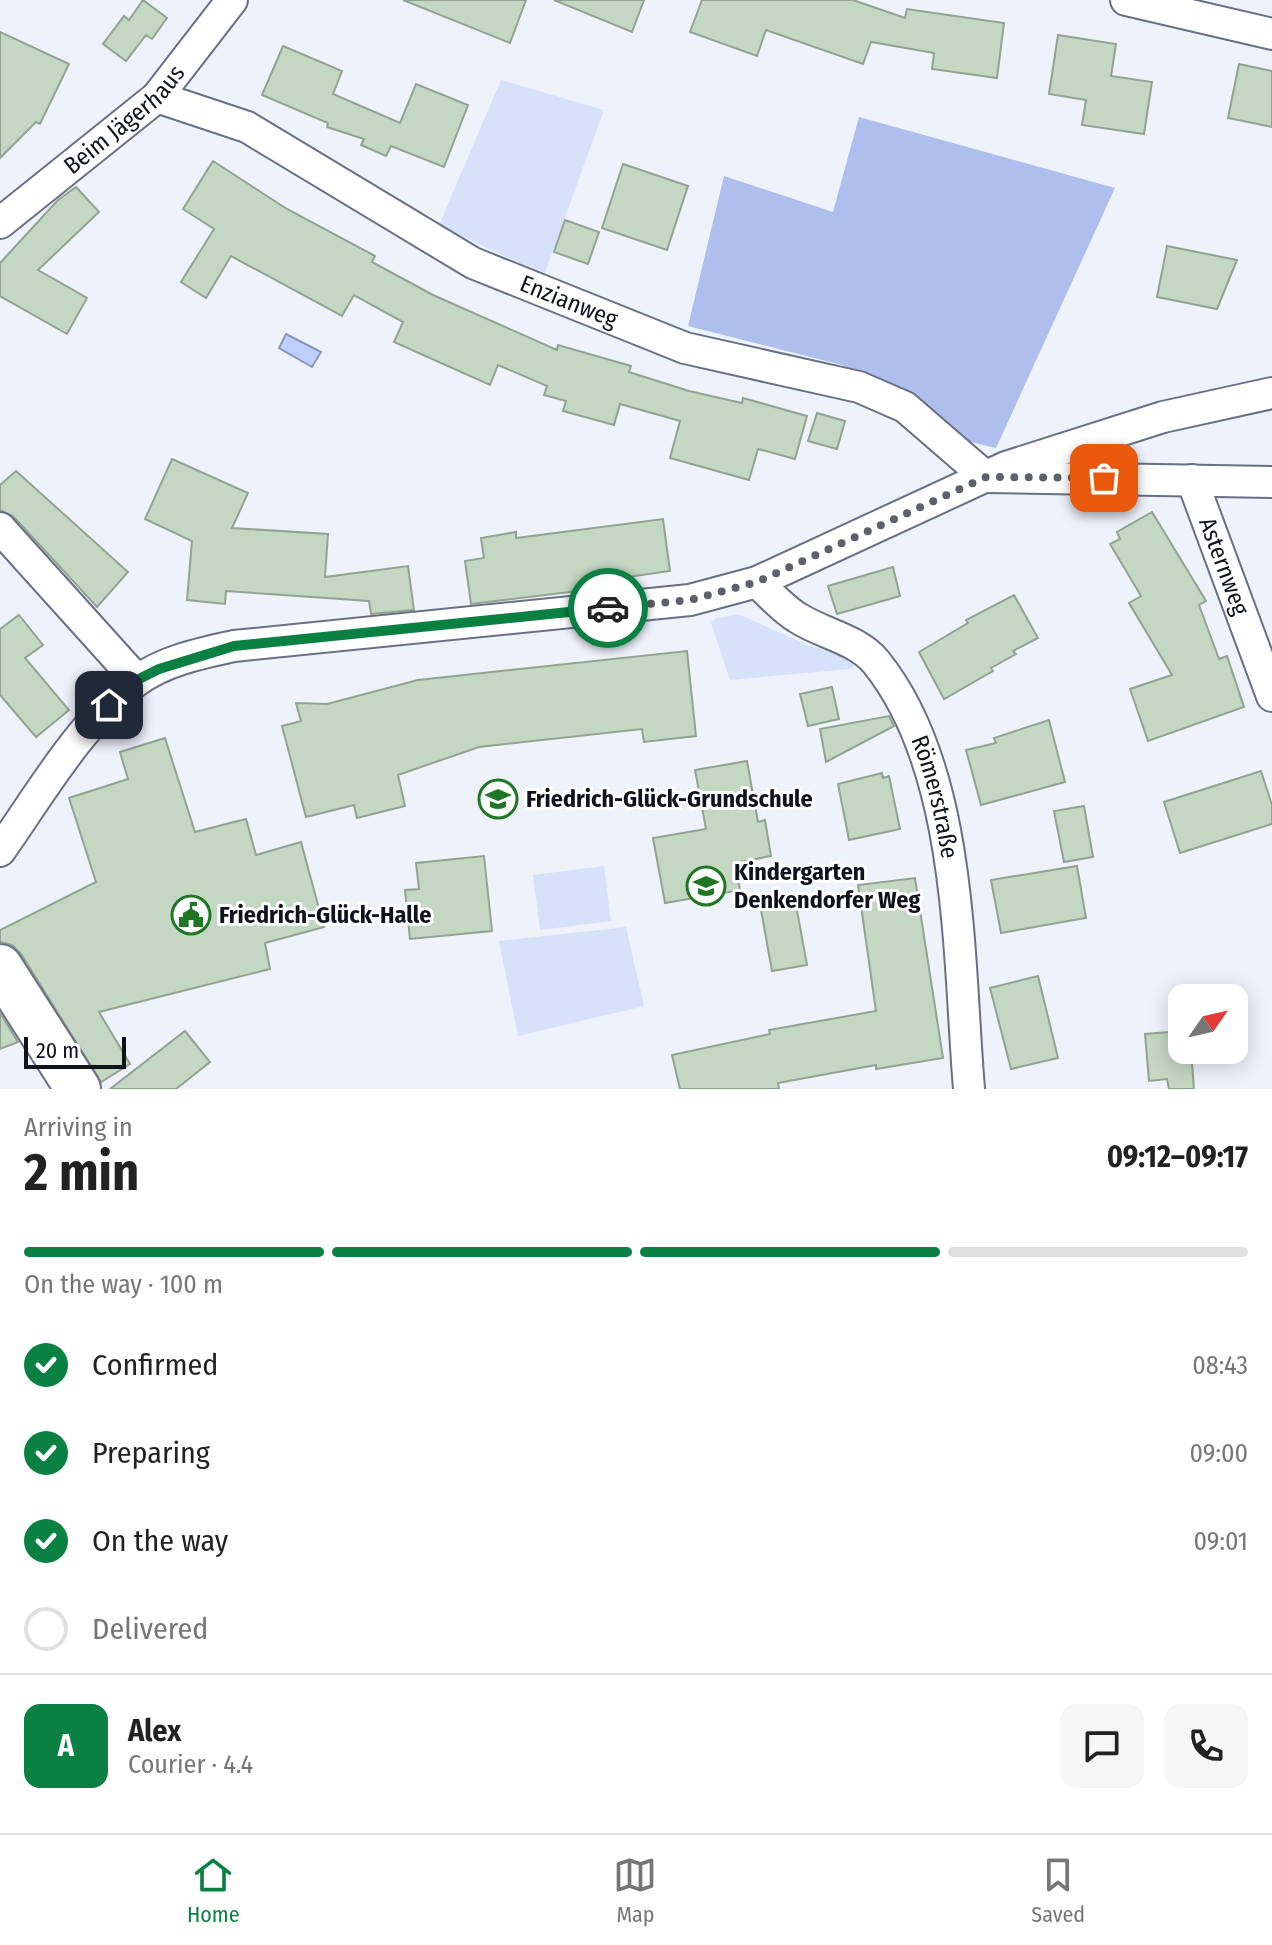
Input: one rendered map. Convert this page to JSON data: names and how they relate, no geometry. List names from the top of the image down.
{
  "streets": {
    "street": [
      "Beim Jägerhaus",
      "Enzianweg",
      "Asternweg",
      "Römerstraße"
    ]
  },
  "crossings": [
    ["Beim Jägerhaus", "Enzianweg"]
  ],
  "places": {
    "school or university": ["Friedrich-Glück-Grundschule", "Kindergarten Denkendorfer Weg"],
    "public building": ["Friedrich-Glück-Halle"]
  },
  "scale_bar": "20 m",
  "north": "top right",
  "page": {
    "scale": "20 m",
    "heading": ["2 min", "Arriving in", "09:12–09:17"],
    "panel": ["Alex", "Courier · 4.4"],
    "bar": "On the way · 100 m",
    "list": [
      ["Confirmed", "08:43"],
      ["Preparing", "09:00"],
      ["On the way", "09:01"],
      "Delivered"
    ],
    "round": "A",
    "tabs": ["Home", "Map", "Saved"]
  }
}
